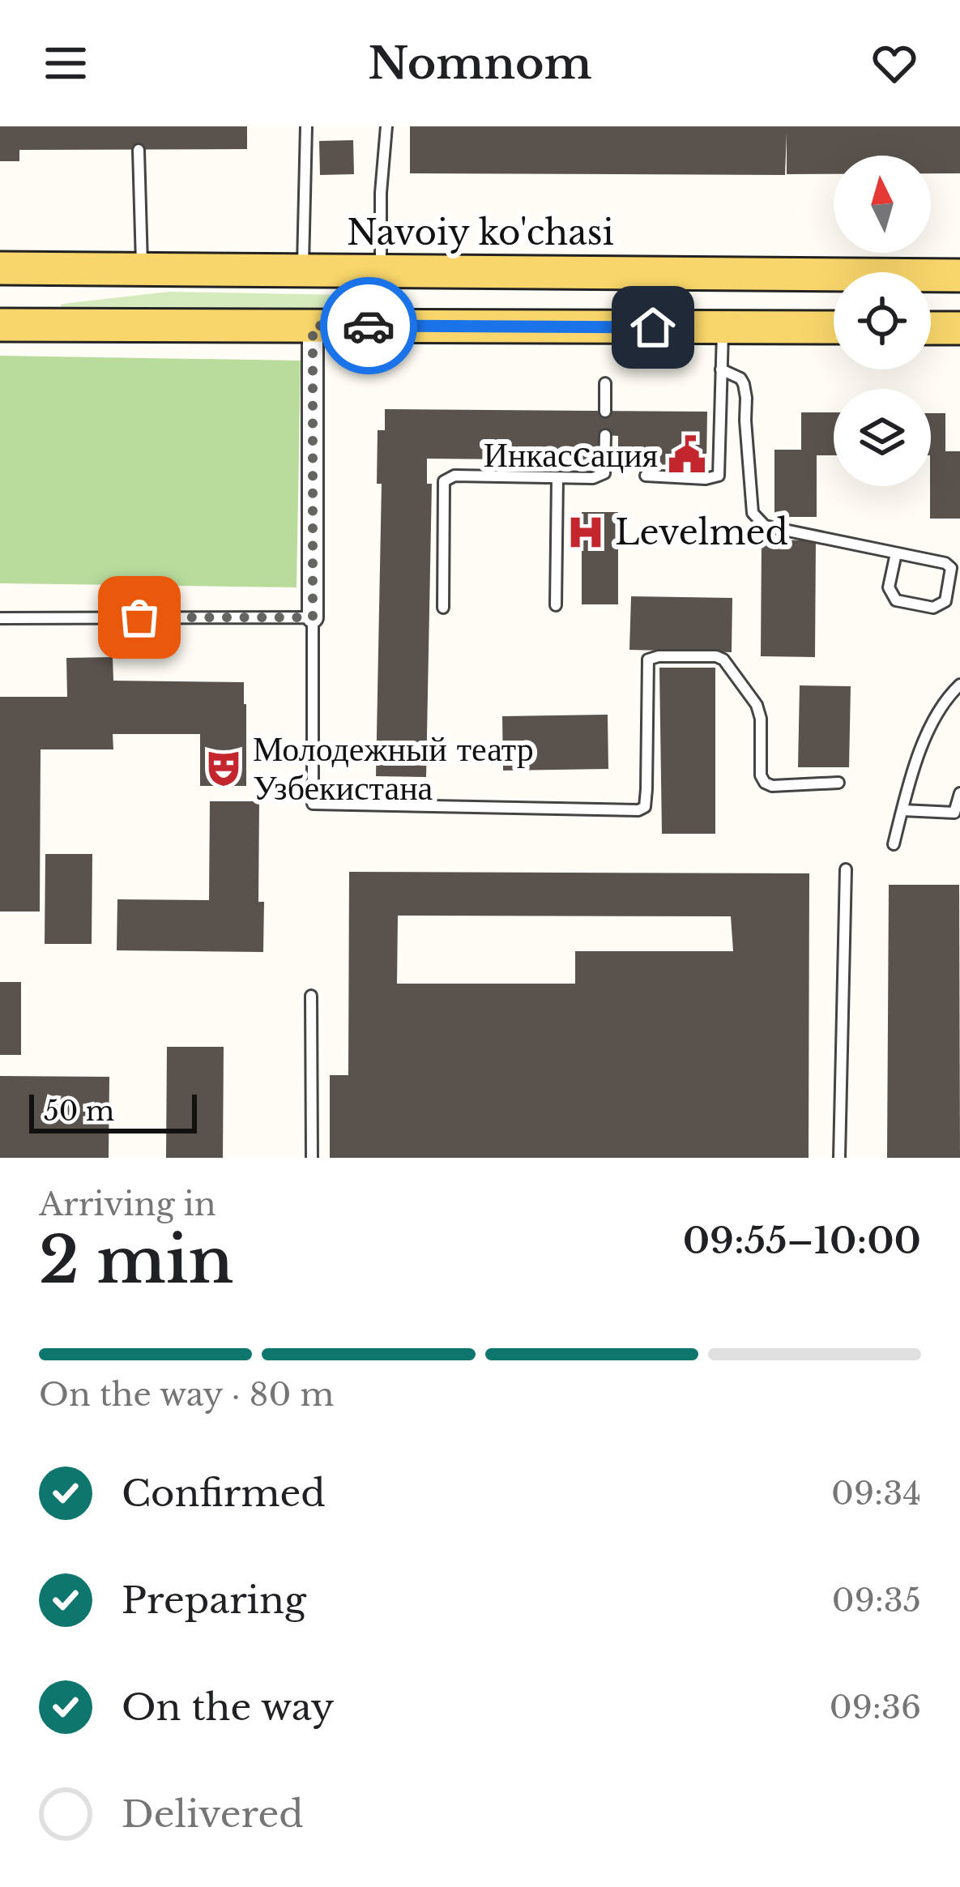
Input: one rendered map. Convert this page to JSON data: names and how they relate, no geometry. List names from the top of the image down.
{
  "streets": {
    "main road": ["Navoiy ko'chasi"]
  },
  "places": {
    "public building": ["Инкасcация"],
    "hospital": ["Levelmed"],
    "theatre": ["Молодежный театр Узбекистана"]
  },
  "scale_bar": "50 m",
  "north": "top",
  "page": {
    "header": "Nomnom",
    "scale": "50 m",
    "heading": ["2 min", "Arriving in", "09:55–10:00"],
    "bar": "On the way · 80 m",
    "list": [
      ["Confirmed", "09:34"],
      ["Preparing", "09:35"],
      ["On the way", "09:36"],
      "Delivered"
    ]
  }
}
